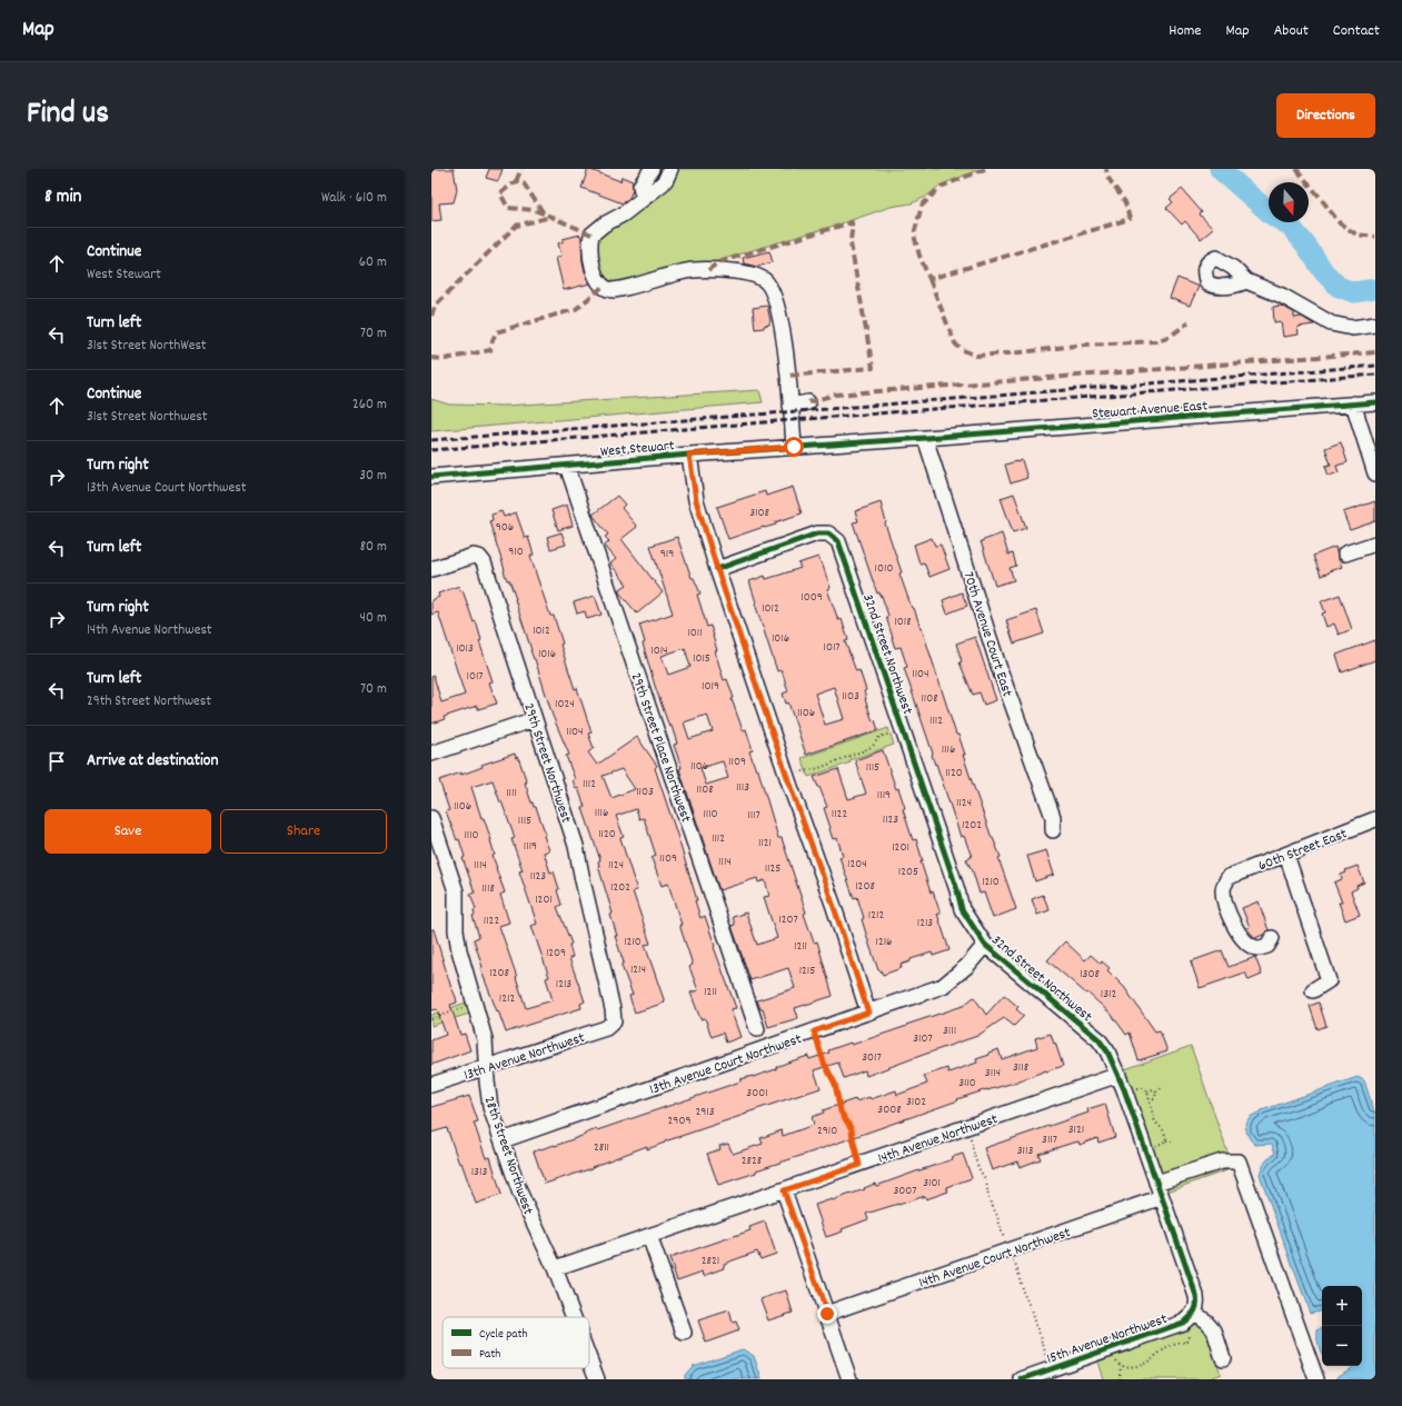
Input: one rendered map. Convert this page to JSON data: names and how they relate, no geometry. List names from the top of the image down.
{
  "streets": {
    "street": [
      "Stewart Avenue East",
      "West Stewart",
      "70th Avenue Court East",
      "32nd Street Northwest",
      "29th Street Place Northwest",
      "29th Street Northwest",
      "60th Street East",
      "13th Avenue Northwest",
      "13th Avenue Court Northwest",
      "14th Avenue Northwest",
      "28th Street Northwest",
      "14th Avenue Court Northwest",
      "15th Avenue Northwest"
    ]
  },
  "crossings": [
    ["Stewart Avenue East", "West Stewart"],
    ["Stewart Avenue East", "70th Avenue Court East"],
    ["West Stewart", "70th Avenue Court East"],
    ["West Stewart", "29th Street Place Northwest"],
    ["32nd Street Northwest", "13th Avenue Court Northwest"],
    ["32nd Street Northwest", "14th Avenue Northwest"],
    ["32nd Street Northwest", "14th Avenue Court Northwest"],
    ["32nd Street Northwest", "15th Avenue Northwest"],
    ["29th Street Northwest", "13th Avenue Northwest"],
    ["13th Avenue Northwest", "28th Street Northwest"],
    ["13th Avenue Court Northwest", "28th Street Northwest"],
    ["14th Avenue Northwest", "28th Street Northwest"]
  ],
  "house_numbers": [
    "3108",
    "906",
    "910",
    "919",
    "1010",
    "1009",
    "1012",
    "1018",
    "1012",
    "1011",
    "1016",
    "1017",
    "1013",
    "1014",
    "1016",
    "1015",
    "1104",
    "1017",
    "1019",
    "1103",
    "1108",
    "1024",
    "1106",
    "1112",
    "1104",
    "1116",
    "1109",
    "1106",
    "1115",
    "1120",
    "1112",
    "1113",
    "1108",
    "1103",
    "1111",
    "1119",
    "1124",
    "1106",
    "1116",
    "1110",
    "1122",
    "1117",
    "1123",
    "1115",
    "1202",
    "1120",
    "1110",
    "1112",
    "1121",
    "1119",
    "1201",
    "1109",
    "1114",
    "1204",
    "1114",
    "1124",
    "1125",
    "1205",
    "1123",
    "1210",
    "1208",
    "1202",
    "1118",
    "1201",
    "1212",
    "1207",
    "1122",
    "1213",
    "1210",
    "1216",
    "1211",
    "1209",
    "1214",
    "1215",
    "1208",
    "1308",
    "1213",
    "1211",
    "1312",
    "1212",
    "3111",
    "3107",
    "3017",
    "3118",
    "3114",
    "3110",
    "3001",
    "3102",
    "3008",
    "2913",
    "2909",
    "3121",
    "2910",
    "3117",
    "2811",
    "3113",
    "2828",
    "1313",
    "3101",
    "3007",
    "2821"
  ],
  "legend": ["Cycle path", "Path"],
  "north": "bottom",
  "page": {
    "header": "Map",
    "nav": [
      "Home",
      "Map",
      "About",
      "Contact"
    ],
    "title": "Find us",
    "buttons": [
      "Directions",
      ["Save", "Share"]
    ],
    "heading": ["8 min", "Walk · 610 m"],
    "list": [
      ["Continue", "West Stewart", "60 m"],
      ["Turn left", "31st Street NorthWest", "70 m"],
      ["Continue", "31st Street Northwest", "260 m"],
      ["Turn right", "13th Avenue Court Northwest", "30 m"],
      ["Turn left", "80 m"],
      ["Turn right", "14th Avenue Northwest", "40 m"],
      ["Turn left", "29th Street Northwest", "70 m"],
      "Arrive at destination"
    ],
    "map_buttons": ["+", "−"]
  }
}
